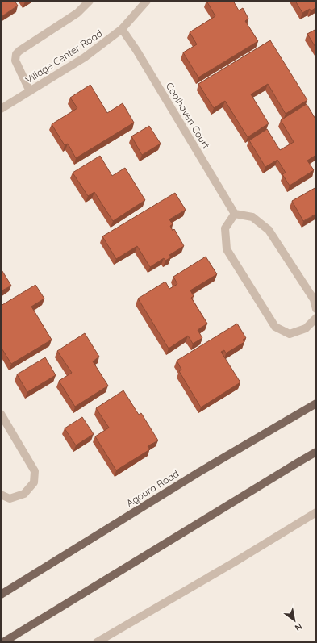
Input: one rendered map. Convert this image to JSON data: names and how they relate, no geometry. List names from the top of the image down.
{
  "streets": {
    "main road": ["Agoura Road"],
    "street": ["Village Center Road", "Coolhaven Court"]
  },
  "crossings": [
    ["Village Center Road", "Coolhaven Court"]
  ],
  "north": "bottom right"
}
